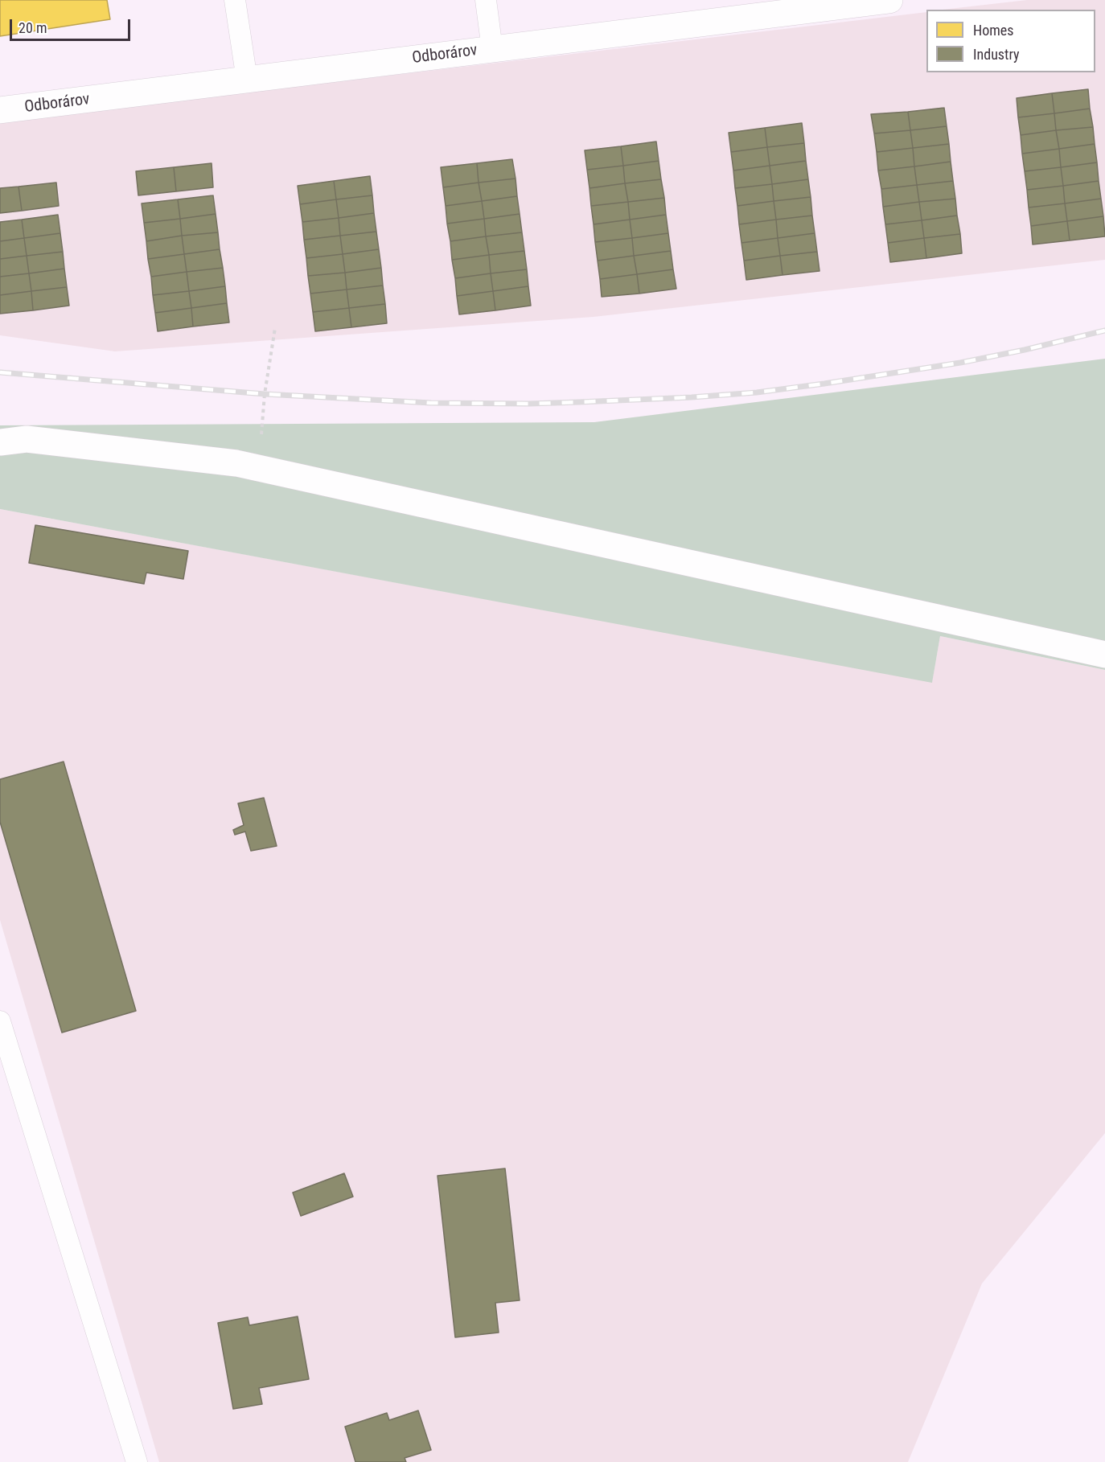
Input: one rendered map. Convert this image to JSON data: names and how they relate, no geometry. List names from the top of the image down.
{
  "streets": {
    "street": ["Odborárov"]
  },
  "legend": ["Homes", "Industry"],
  "scale_bar": "20 m"
}
